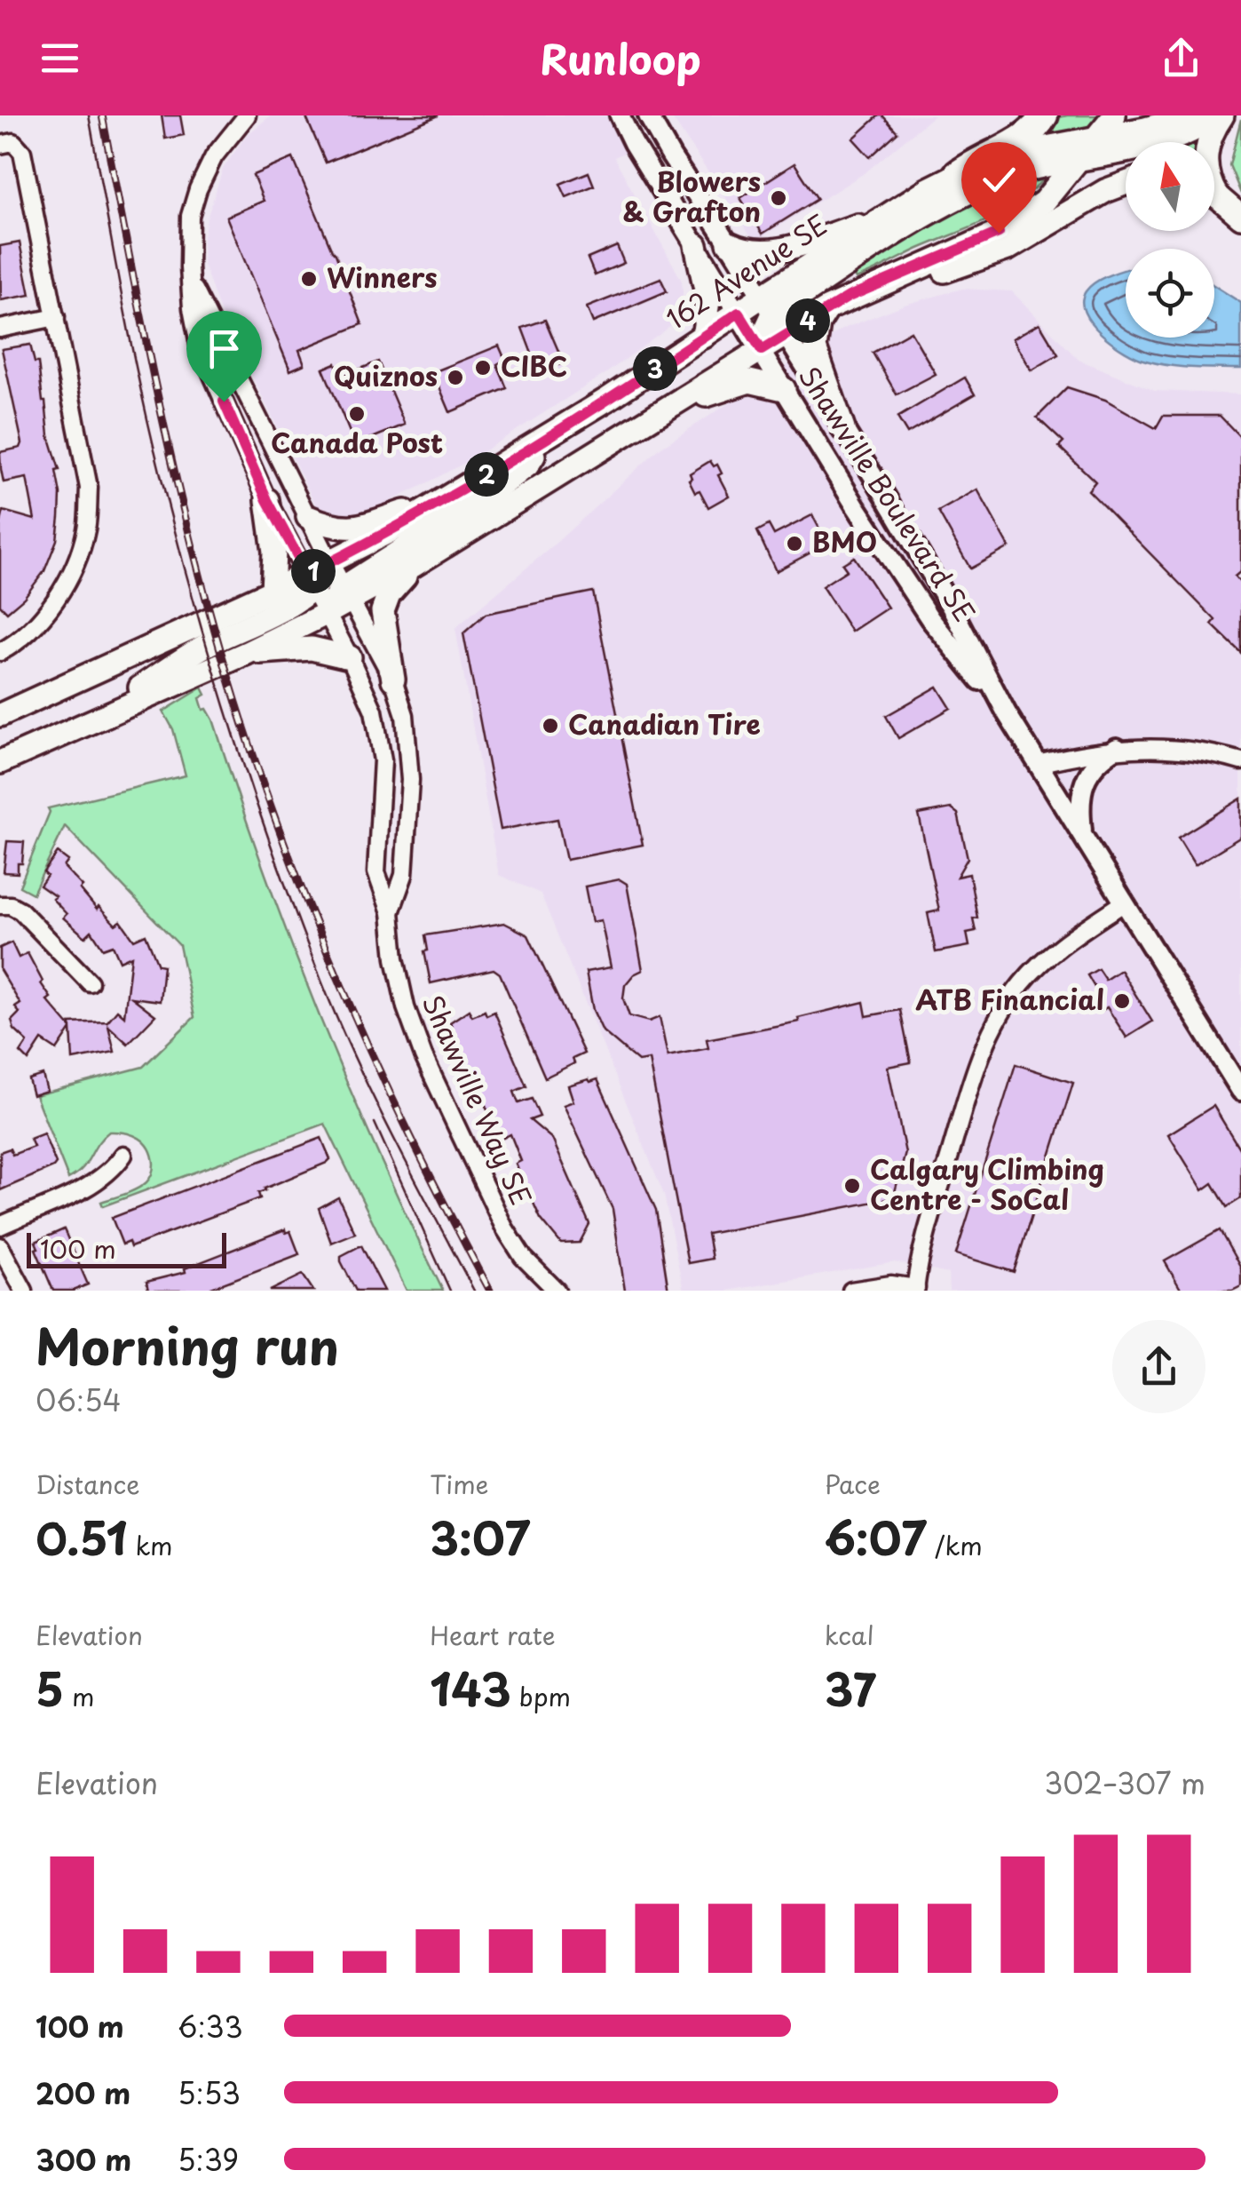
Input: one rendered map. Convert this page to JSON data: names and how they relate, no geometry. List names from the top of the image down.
{
  "streets": {
    "main road": ["162 Avenue SE"],
    "street": ["Shawville Boulevard SE", "Shawville Way SE"]
  },
  "crossings": [
    ["162 Avenue SE", "Shawville Boulevard SE"],
    ["162 Avenue SE", "Shawville Way SE"]
  ],
  "places": [
    "Blowers & Grafton",
    "Winners",
    "CIBC",
    "Quiznos",
    "Canada Post",
    "BMO",
    "Canadian Tire",
    "ATB Financial",
    "Calgary Climbing Centre - SoCal"
  ],
  "scale_bar": "100 m",
  "north": "top",
  "page": {
    "header": "Runloop",
    "pins": [
      "4",
      "3",
      "2",
      "1"
    ],
    "scale": "100 m",
    "heading": ["Morning run", "06:54"],
    "stats": [
      ["Distance", "0.51 km"],
      ["Time", "3:07"],
      ["Pace", "6:07 /km"],
      ["Elevation", "5 m"],
      ["Heart rate", "143 bpm"],
      ["kcal", "37"]
    ],
    "chart": ["Elevation", "302–307 m"],
    "list": [
      {
        "name": "100 m",
        "note": "6:33"
      },
      {
        "name": "200 m",
        "note": "5:53"
      },
      {
        "name": "300 m",
        "note": "5:39"
      }
    ]
  }
}
